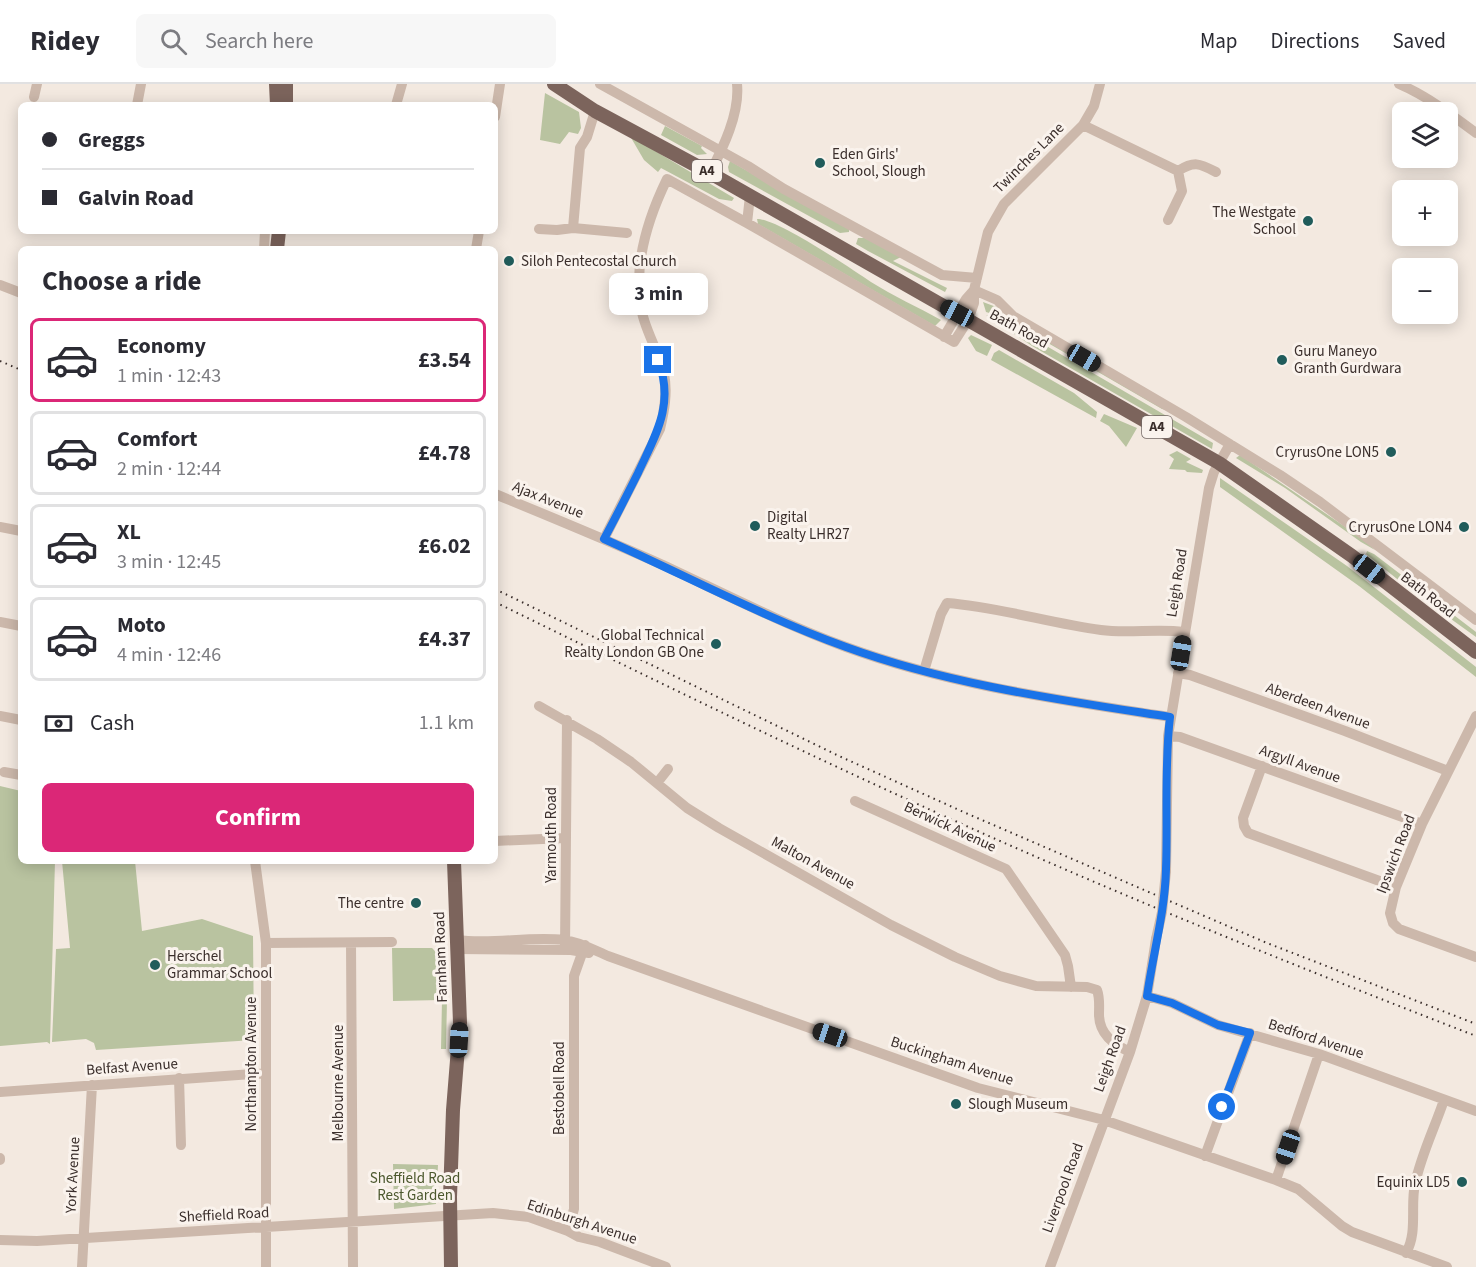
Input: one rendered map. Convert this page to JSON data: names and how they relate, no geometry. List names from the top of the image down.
{
  "streets": {
    "main road": ["A4", "Bath Road", "Farnham Road"],
    "street": [
      "Twinches Lane",
      "Ajax Avenue",
      "Leigh Road",
      "Aberdeen Avenue",
      "Argyll Avenue",
      "Berwick Avenue",
      "Yarmouth Road",
      "Ipswich Road",
      "Malton Avenue",
      "Bedford Avenue",
      "Buckingham Avenue",
      "Northampton Avenue",
      "Belfast Avenue",
      "Melbourne Avenue",
      "Bestobell Road",
      "York Avenue",
      "Liverpool Road",
      "Sheffield Road",
      "Edinburgh Avenue"
    ]
  },
  "crossings": [
    ["Twinches Lane", "Bath Road"],
    ["Bath Road", "Leigh Road"],
    ["Ajax Avenue", "Leigh Road"],
    ["Leigh Road", "Aberdeen Avenue"],
    ["Leigh Road", "Argyll Avenue"],
    ["Leigh Road", "Malton Avenue"],
    ["Leigh Road", "Bedford Avenue"],
    ["Leigh Road", "Buckingham Avenue"],
    ["Leigh Road", "Liverpool Road"],
    ["Aberdeen Avenue", "Ipswich Road"],
    ["Argyll Avenue", "Ipswich Road"],
    ["Berwick Avenue", "Malton Avenue"],
    ["Yarmouth Road", "Malton Avenue"],
    ["Yarmouth Road", "Buckingham Avenue"],
    ["Farnham Road", "Buckingham Avenue"],
    ["Farnham Road", "Sheffield Road"],
    ["Farnham Road", "Edinburgh Avenue"],
    ["Buckingham Avenue", "Bestobell Road"],
    ["Buckingham Avenue", "Liverpool Road"],
    ["Northampton Avenue", "Belfast Avenue"],
    ["Northampton Avenue", "Sheffield Road"],
    ["Belfast Avenue", "York Avenue"],
    ["Melbourne Avenue", "Sheffield Road"],
    ["Bestobell Road", "Edinburgh Avenue"],
    ["York Avenue", "Sheffield Road"],
    ["Sheffield Road", "Edinburgh Avenue"]
  ],
  "parks": ["Sheffield Road Rest Garden"],
  "places": [
    "Eden Girls' School, Slough",
    "The Westgate School",
    "Siloh Pentecostal Church",
    "Guru Maneyo Granth Gurdwara",
    "CryrusOne LON5",
    "Digital Realty LHR27",
    "CryrusOne LON4",
    "Global Technical Realty London GB One",
    "The centre",
    "Herschel Grammar School",
    "Slough Museum",
    "Equinix LD5"
  ],
  "page": {
    "header": "Ridey",
    "search": "Search here",
    "nav": ["Map", "Directions", "Saved"],
    "map_buttons": ["+", "−"],
    "banner": ["Greggs", "Galvin Road"],
    "heading": "Choose a ride",
    "bubble": "3 min",
    "list": [
      {
        "name": "Economy",
        "note": "1 min · 12:43",
        "value": "£3.54"
      },
      {
        "name": "Comfort",
        "note": "2 min · 12:44",
        "value": "£4.78"
      },
      {
        "name": "XL",
        "note": "3 min · 12:45",
        "value": "£6.02"
      },
      {
        "name": "Moto",
        "note": "4 min · 12:46",
        "value": "£4.37"
      }
    ],
    "pay": ["Cash", "1.1 km"],
    "buttons": "Confirm"
  }
}
